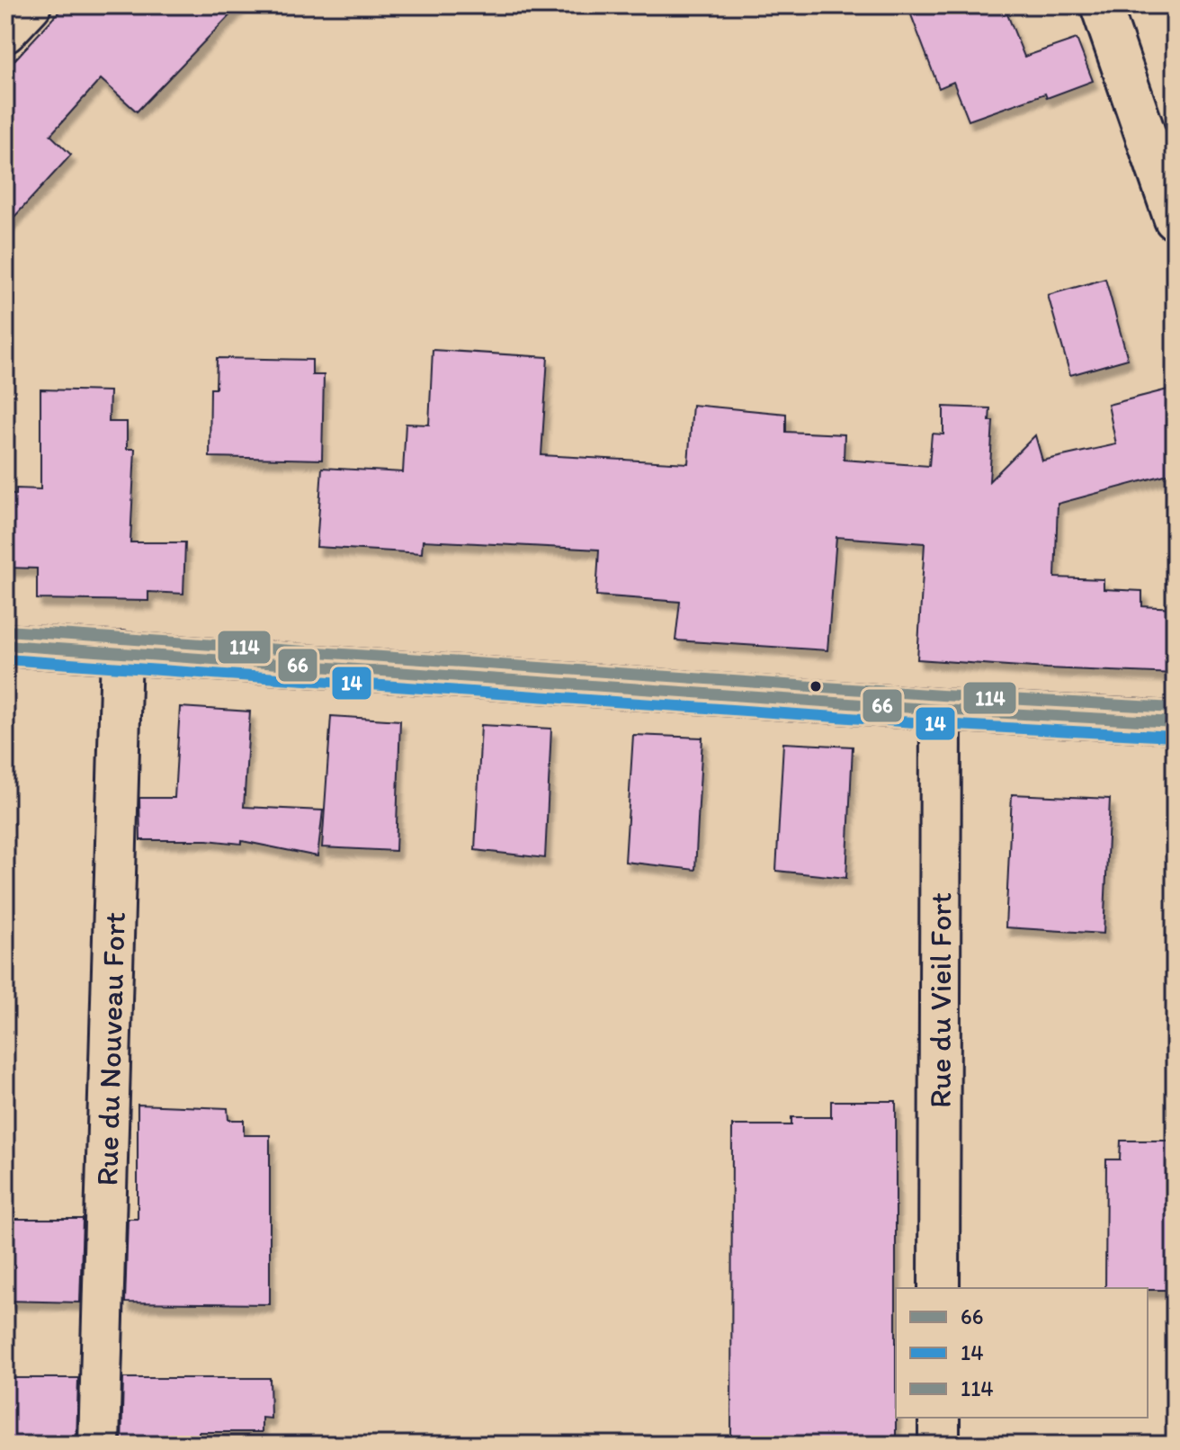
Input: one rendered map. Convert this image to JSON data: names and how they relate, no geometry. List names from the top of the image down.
{
  "streets": {
    "street": ["Rue du Vieil Fort", "Rue du Nouveau Fort"]
  },
  "lines": ["transit line 114", "transit line 66", "transit line 14"],
  "legend": ["66", "14", "114"]
}
